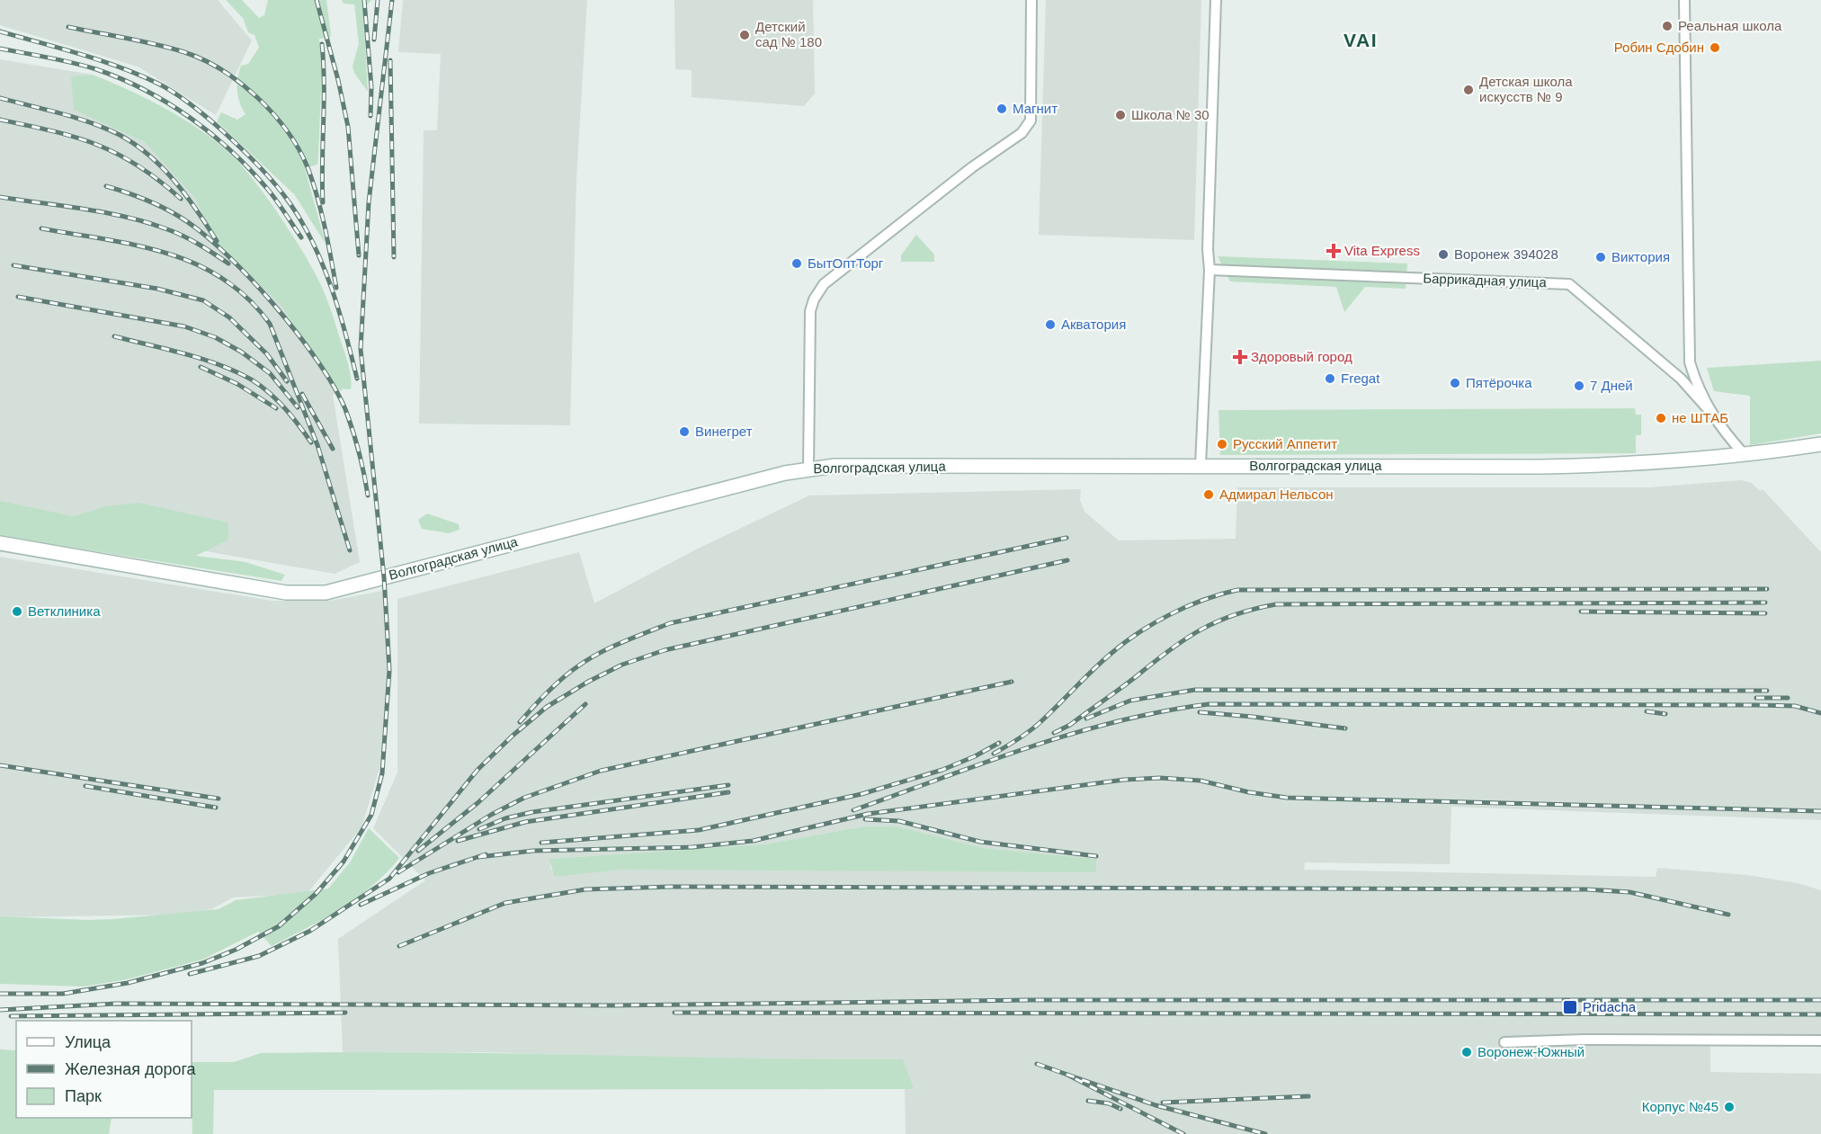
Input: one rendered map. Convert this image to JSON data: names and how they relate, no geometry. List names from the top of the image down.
{
  "streets": {
    "main road": ["Волгоградская улица"],
    "street": ["Баррикадная улица"]
  },
  "crossings": [
    ["Баррикадная улица", "Волгоградская улица"]
  ],
  "districts": ["VAI"],
  "places": {
    "other": [
      "Реальная школа",
      "Детский сад № 180",
      "Робин Сдобин",
      "Детская школа искусств № 9",
      "Магнит",
      "Школа № 30",
      "Воронеж 394028",
      "Виктория",
      "БытОптТорг",
      "Акватория",
      "Fregat",
      "Пятёрочка",
      "7 Дней",
      "не ШТАБ",
      "Винегрет",
      "Русский Аппетит",
      "Адмирал Нельсон",
      "Ветклиника",
      "Воронеж-Южный",
      "Корпус №45"
    ],
    "health": ["Vita Express", "Здоровый город"],
    "transit": ["Pridacha"]
  },
  "legend": ["Улица", "Железная дорога", "Парк"]
}
